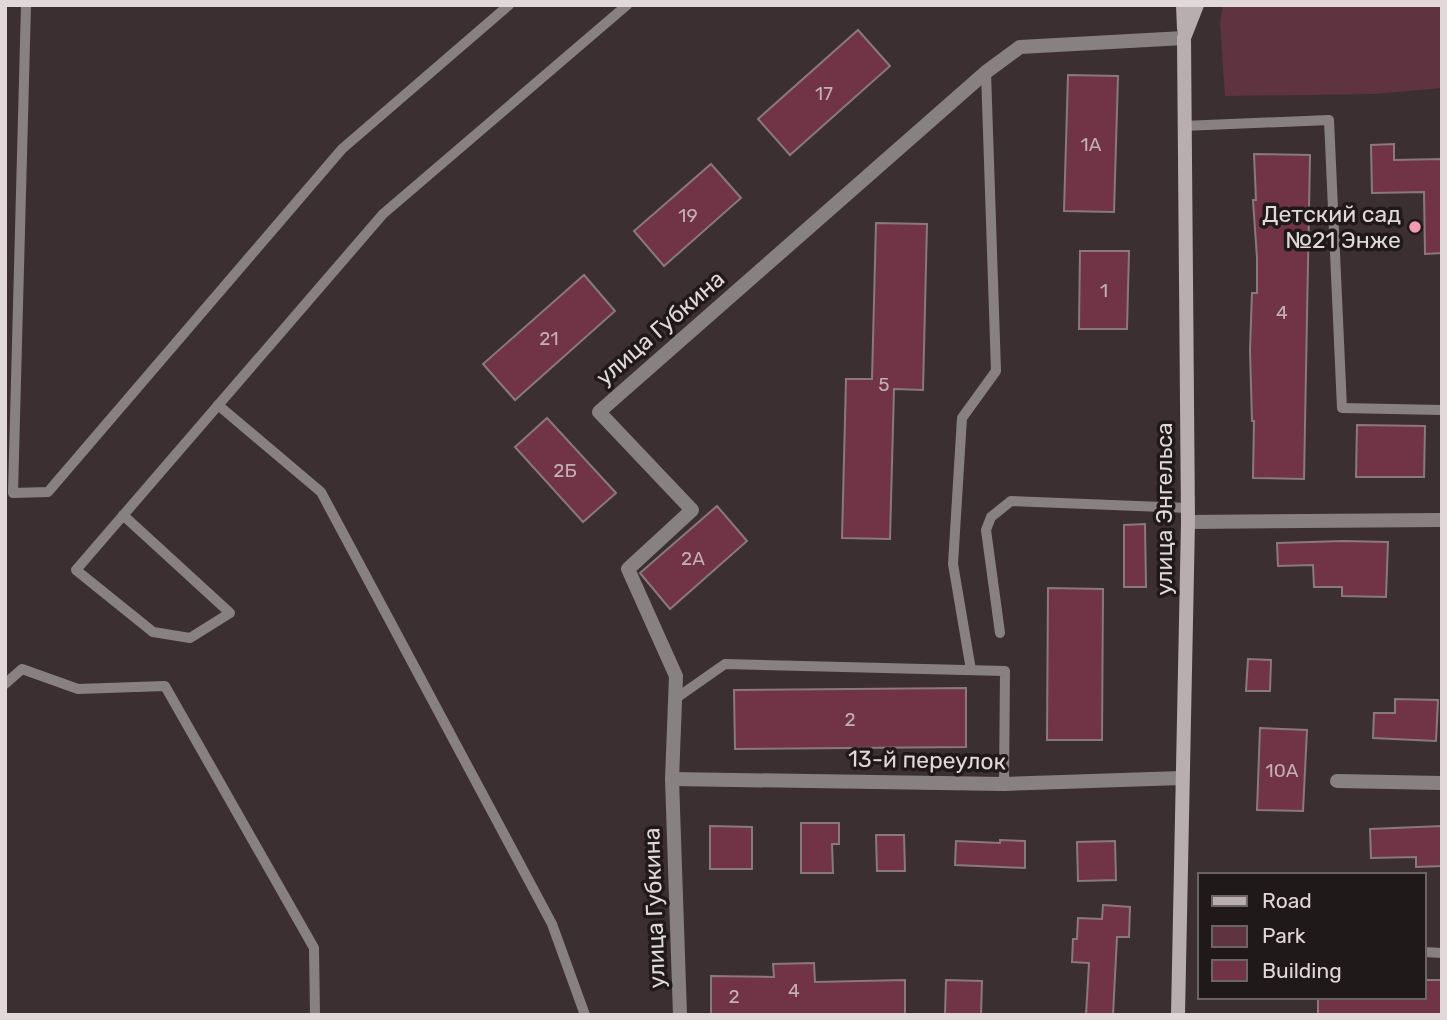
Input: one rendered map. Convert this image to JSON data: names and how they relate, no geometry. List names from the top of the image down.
{
  "streets": {
    "street": ["улица Губкина", "улица Энгельса", "13-й переулок"]
  },
  "crossings": [
    ["улица Губкина", "улица Энгельса"],
    ["улица Губкина", "13-й переулок"],
    ["улица Энгельса", "13-й переулок"]
  ],
  "places": ["Детский сад №21 Энже"],
  "house_numbers": [
    "17",
    "1А",
    "19",
    "1",
    "4",
    "21",
    "5",
    "2Б",
    "2А",
    "2",
    "10А",
    "4",
    "2"
  ],
  "legend": ["Road", "Park", "Building"]
}
